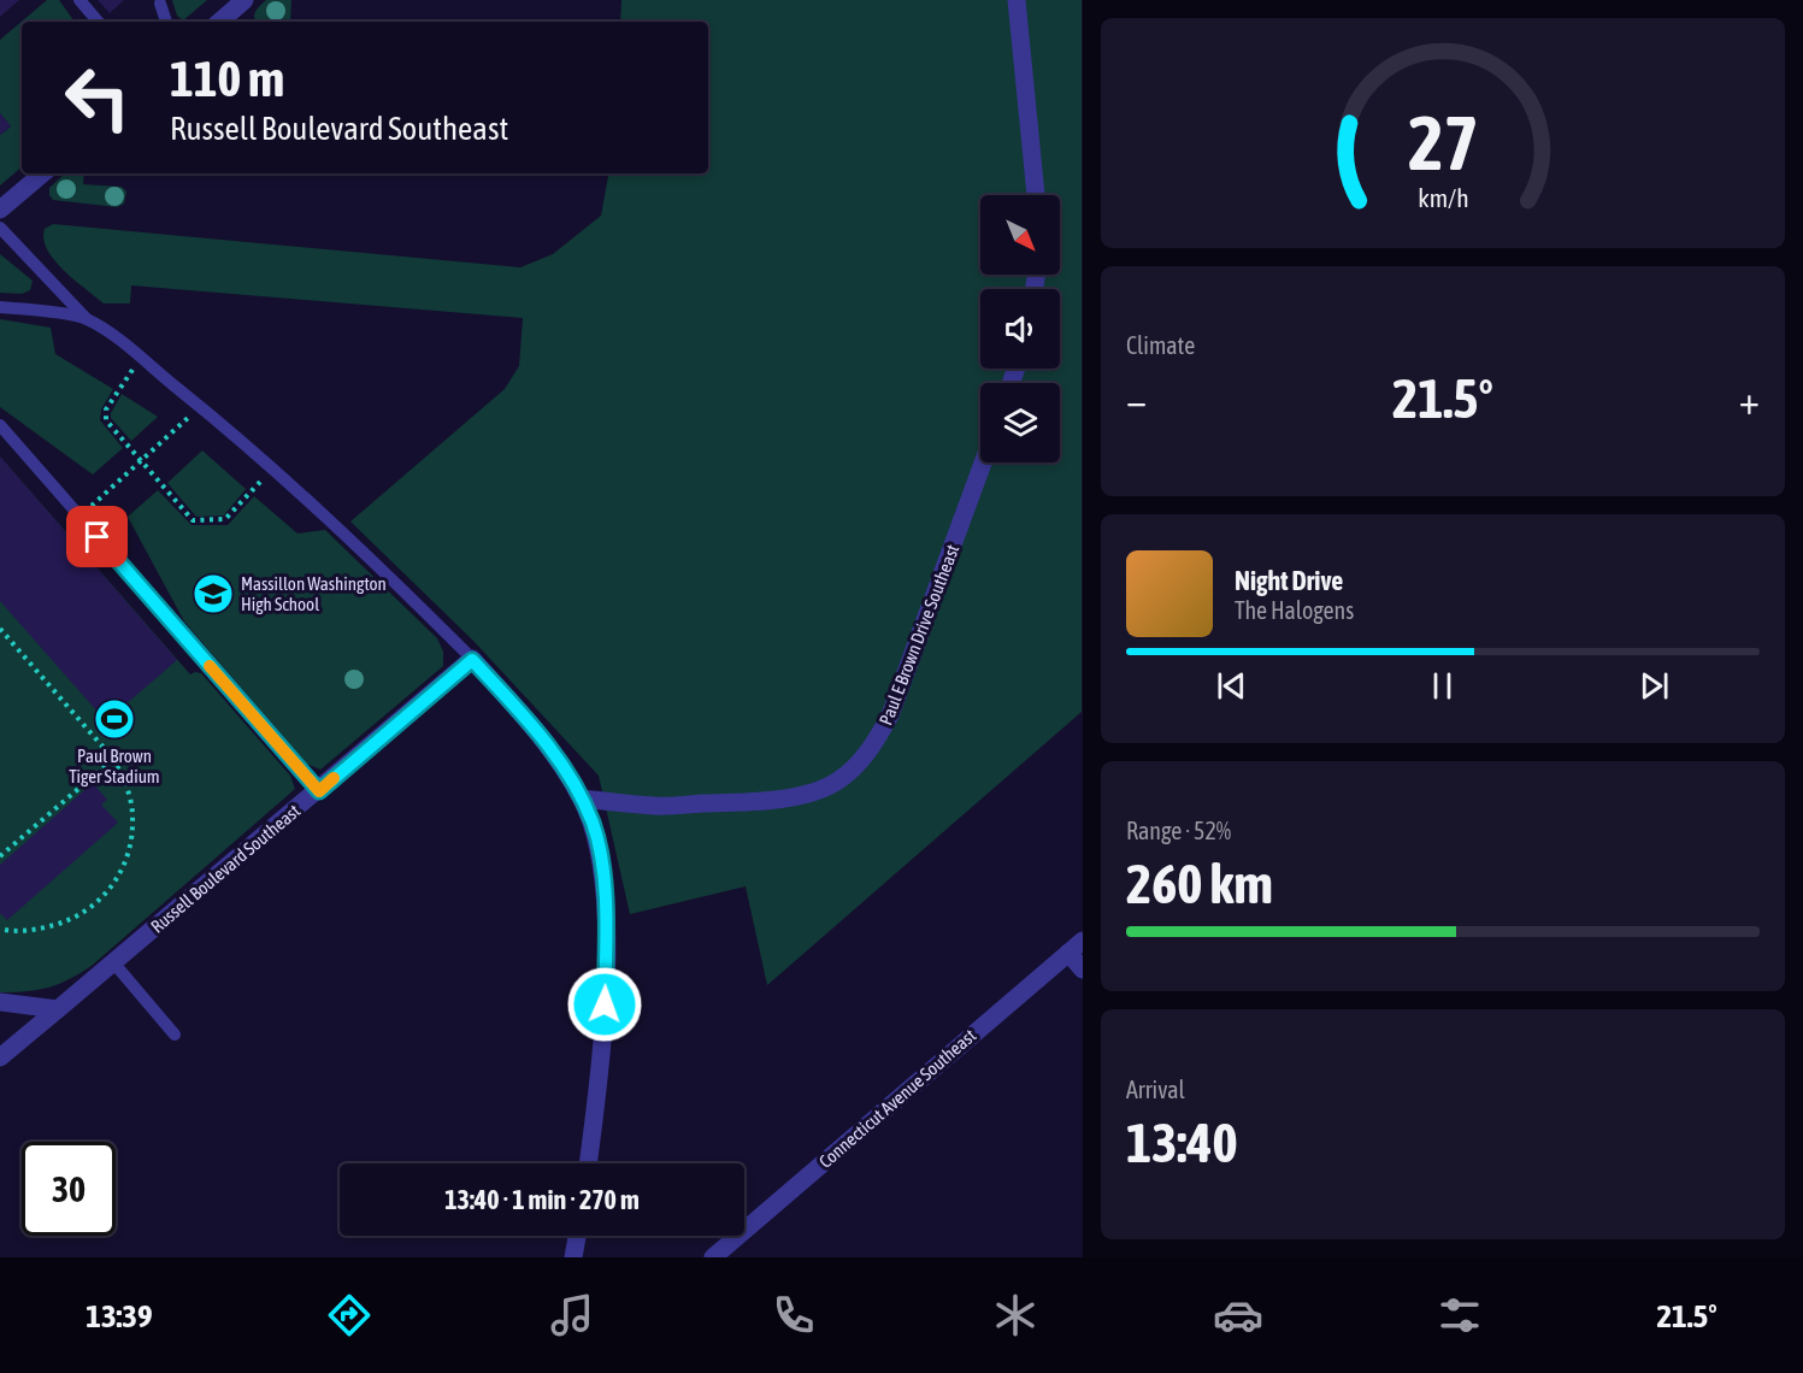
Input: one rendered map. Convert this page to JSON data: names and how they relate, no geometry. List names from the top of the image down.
{
  "streets": {
    "street": ["Paul E Brown Drive Southeast", "Russell Boulevard Southeast", "Connecticut Avenue Southeast"]
  },
  "places": {
    "school or university": ["Massillon Washington High School"],
    "sports": ["Paul Brown Tiger Stadium"]
  },
  "north": "bottom right",
  "page": {
    "turn": ["110 m", "Russell Boulevard Southeast"],
    "tile": [
      "Climate",
      ["Range · 52%", "260 km"],
      ["Arrival", "13:40"]
    ],
    "heat": ["−", "21.5°", "+"],
    "song": ["Night Drive", "The Halogens"],
    "limit": "30",
    "trip": "13:40 · 1 min · 270 m",
    "tabs": ["13:39", "21.5°"],
    "gauge": ["27", "km/h"]
  }
}
